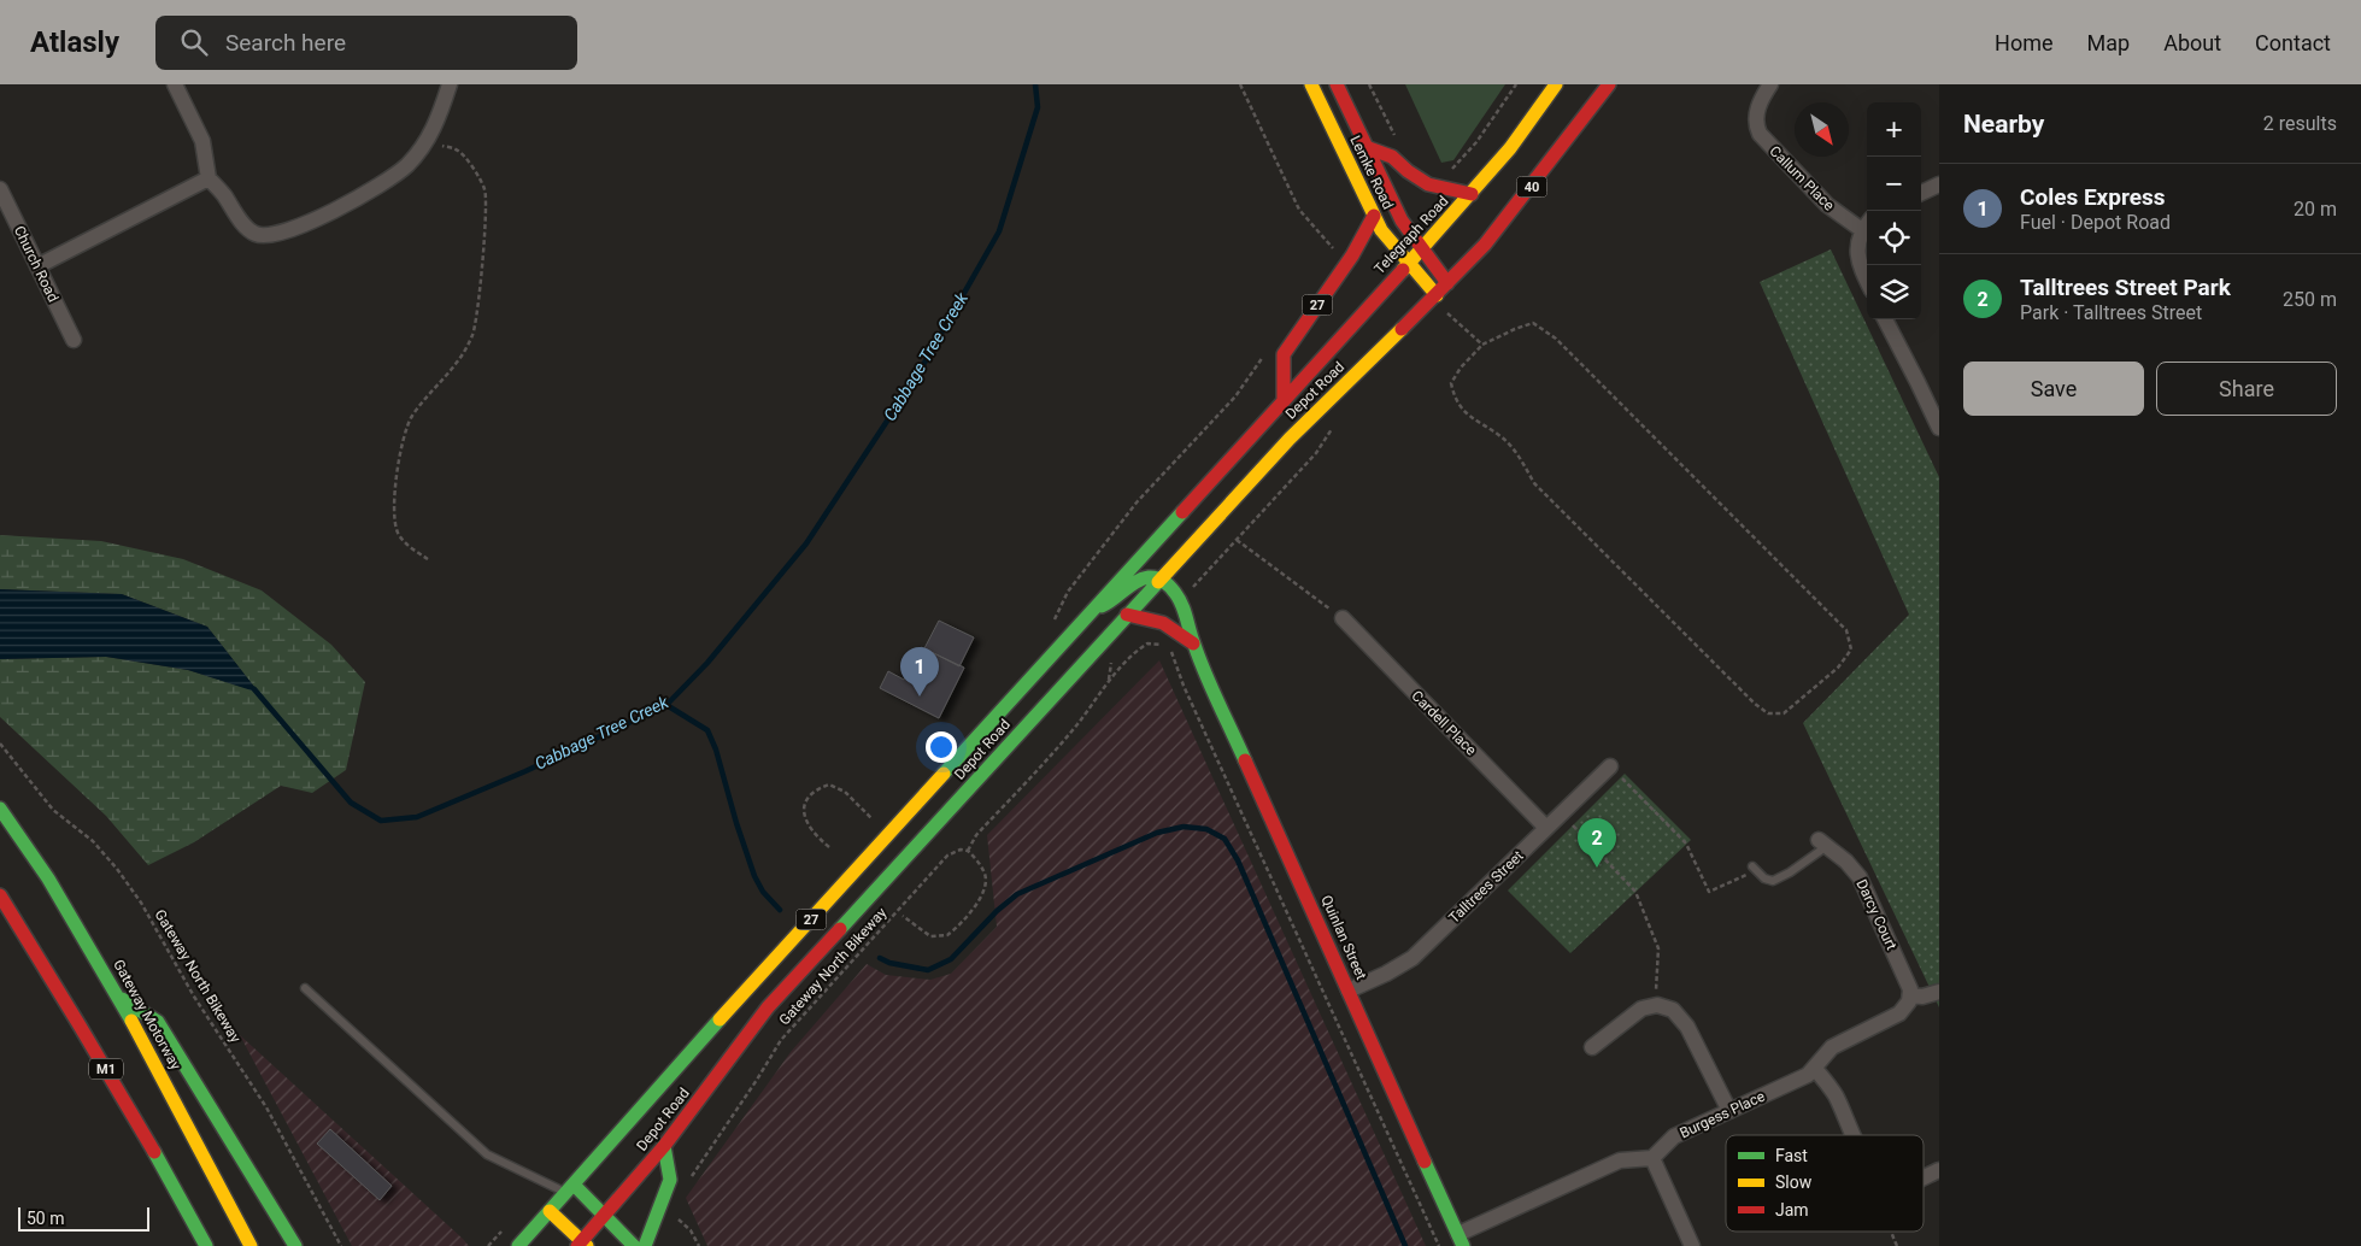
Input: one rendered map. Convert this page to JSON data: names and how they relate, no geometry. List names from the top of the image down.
{
  "streets": {
    "main road": [
      "Lemke Road",
      "40",
      "Telegraph Road",
      "27",
      "Depot Road",
      "Quinlan Street",
      "Gateway Motorway",
      "M1"
    ],
    "street": [
      "Callum Place",
      "Church Road",
      "Cardell Place",
      "Talltrees Street",
      "Darcy Court",
      "Burgess Place"
    ],
    "path": ["Gateway North Bikeway"]
  },
  "crossings": [
    ["Lemke Road", "40"],
    ["Lemke Road", "Telegraph Road"],
    ["Lemke Road", "27"],
    ["Lemke Road", "Depot Road"],
    ["40", "Depot Road"],
    ["Telegraph Road", "27"],
    ["Telegraph Road", "Depot Road"],
    ["27", "Depot Road"],
    ["Depot Road", "Quinlan Street"],
    ["Cardell Place", "Talltrees Street"],
    ["Talltrees Street", "Quinlan Street"],
    ["Darcy Court", "Burgess Place"]
  ],
  "water": ["Cabbage Tree Creek"],
  "legend": ["Fast", "Slow", "Jam"],
  "scale_bar": "50 m",
  "north": "bottom right",
  "page": {
    "header": "Atlasly",
    "search": "Search here",
    "nav": [
      "Home",
      "Map",
      "About",
      "Contact"
    ],
    "heading": ["Nearby", "2 results"],
    "map_buttons": ["+", "−"],
    "list": [
      {
        "mark": "1",
        "name": "Coles Express",
        "note": "Fuel · Depot Road",
        "value": "20 m"
      },
      {
        "mark": "2",
        "name": "Talltrees Street Park",
        "note": "Park · Talltrees Street",
        "value": "250 m"
      }
    ],
    "buttons": ["Save", "Share"],
    "pins": ["1", "2"],
    "scale": "50 m"
  }
}
